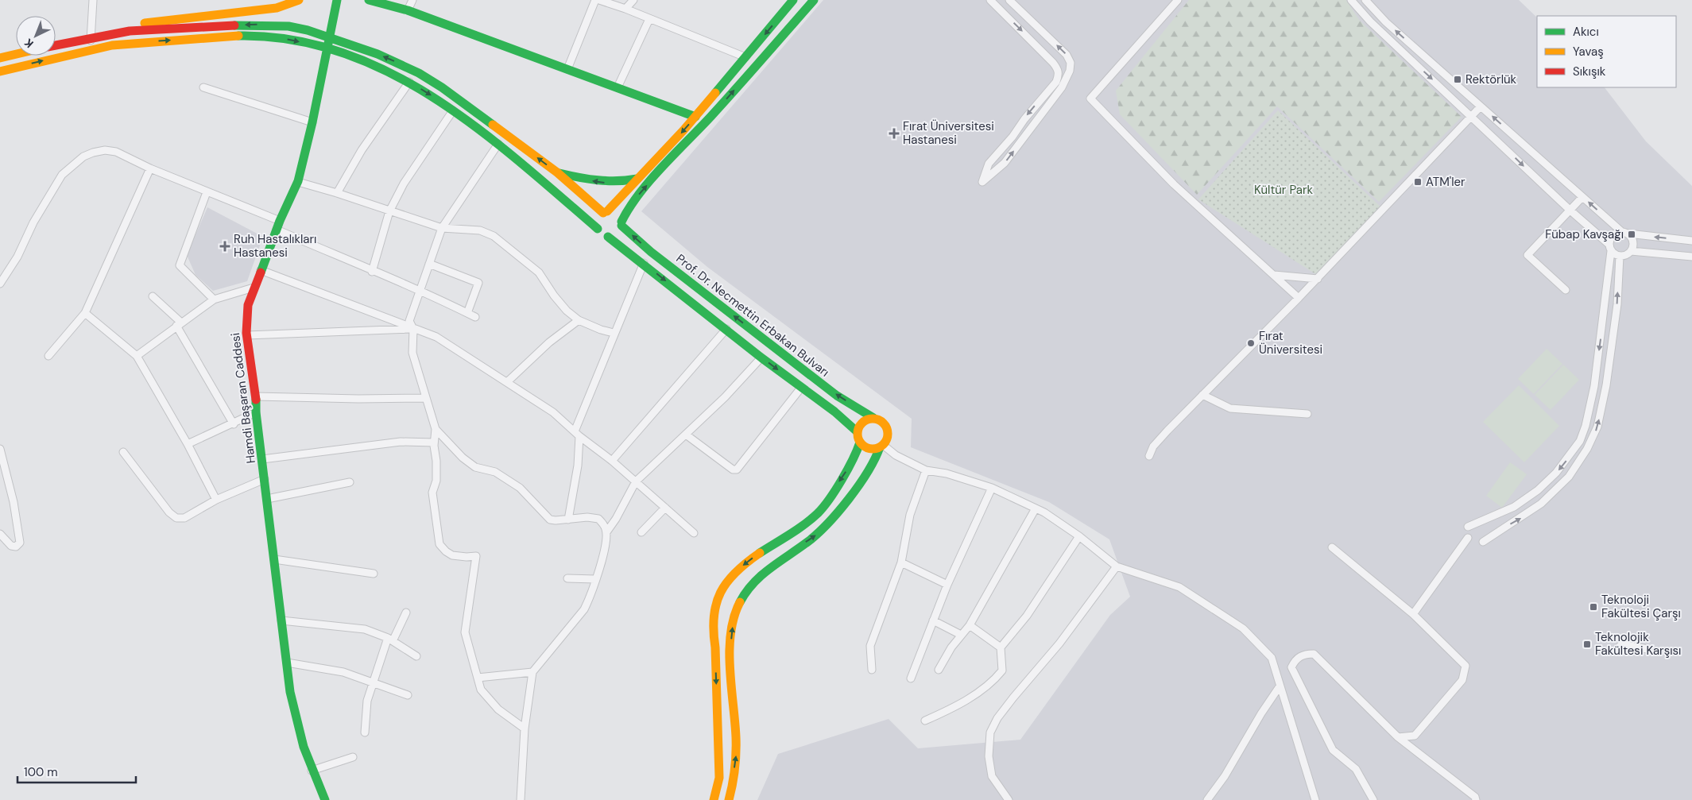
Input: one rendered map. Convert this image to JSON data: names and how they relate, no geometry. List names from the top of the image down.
{
  "streets": {
    "main road": ["Prof. Dr. Necmettin Erbakan Bulvarı", "Hamdi Başaran Caddesi"]
  },
  "parks": ["Kültür Park"],
  "places": {
    "transit": [
      "Rektörlük",
      "ATM'ler",
      "Fübap Kavşağı",
      "Teknoloji Fakültesi Çarşı",
      "Teknolojik Fakültesi Karşısı"
    ],
    "health": ["Fırat Üniversitesi Hastanesi", "Ruh Hastalıkları Hastanesi"],
    "other": ["Fırat Üniversitesi"]
  },
  "legend": ["Akıcı", "Yavaş", "Sıkışık"],
  "scale_bar": "100 m",
  "north": "bottom left"
}
